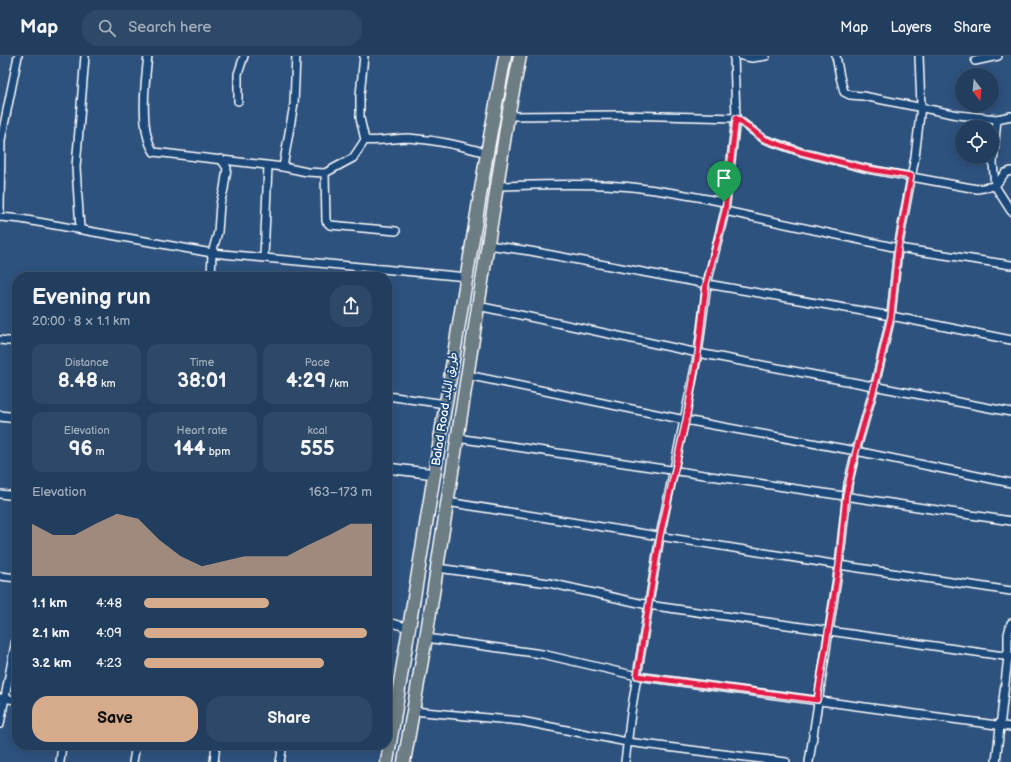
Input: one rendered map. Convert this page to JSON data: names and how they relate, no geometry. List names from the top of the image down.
{
  "streets": {
    "highway": ["Balad Road طريق البلد"]
  },
  "north": "bottom",
  "page": {
    "header": "Map",
    "search": "Search here",
    "nav": ["Map", "Layers", "Share"],
    "heading": ["Evening run", "20:00 · 8 × 1.1 km"],
    "stats": [
      ["Distance", "8.48 km"],
      ["Time", "38:01"],
      ["Pace", "4:29 /km"],
      ["Elevation", "96 m"],
      ["Heart rate", "144 bpm"],
      ["kcal", "555"]
    ],
    "chart": ["Elevation", "163–173 m"],
    "list": [
      {
        "name": "1.1 km",
        "note": "4:48"
      },
      {
        "name": "2.1 km",
        "note": "4:09"
      },
      {
        "name": "3.2 km",
        "note": "4:23"
      }
    ],
    "buttons": ["Save", "Share"]
  }
}
